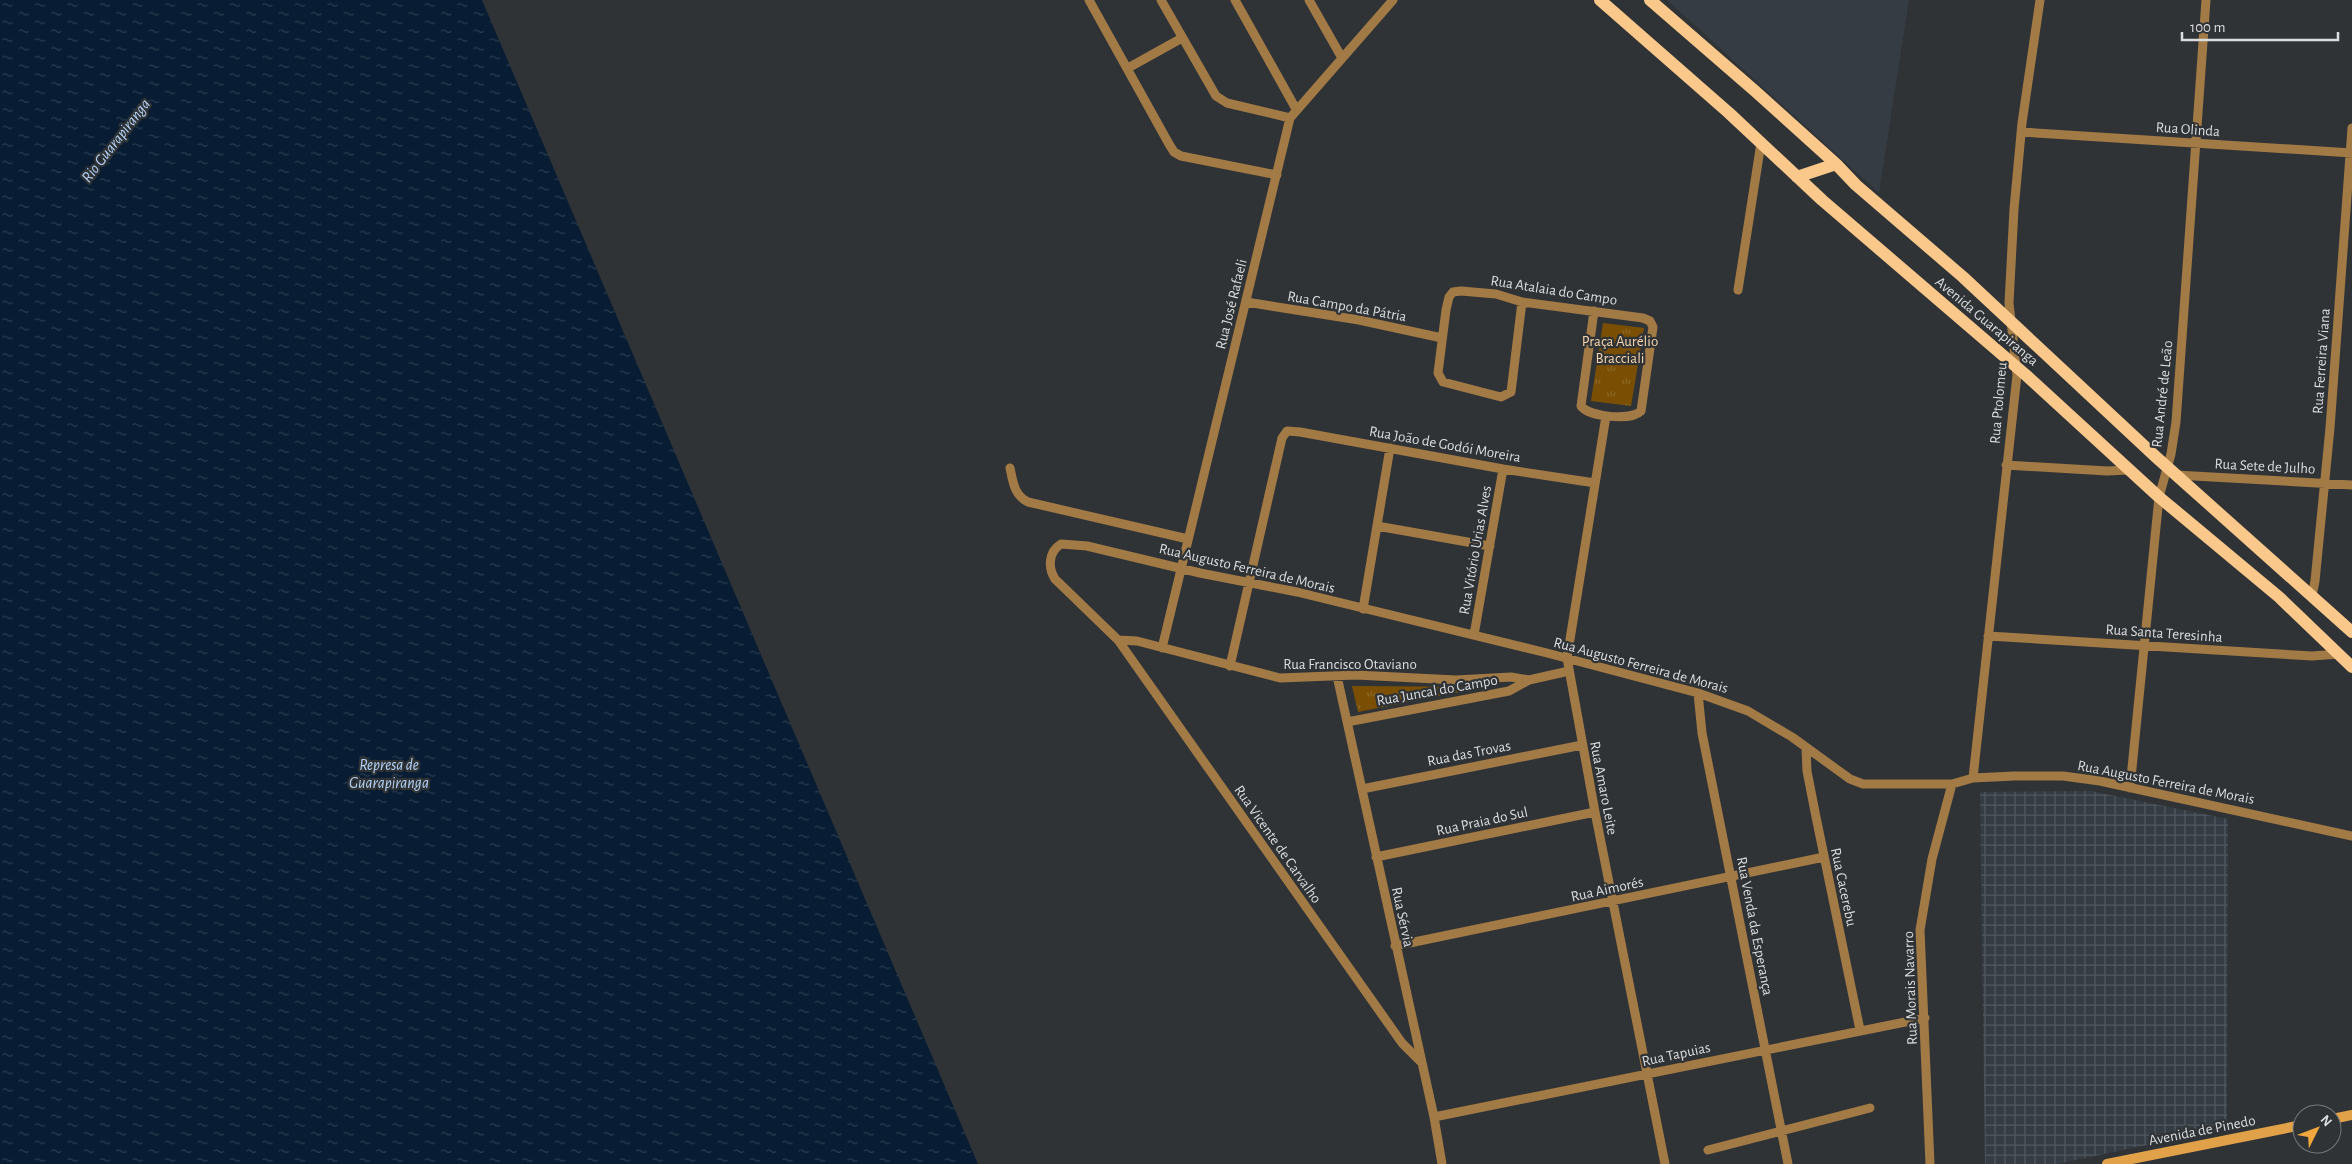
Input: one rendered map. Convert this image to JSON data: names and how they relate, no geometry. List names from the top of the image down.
{
  "streets": {
    "main road": ["Avenida Guarapiranga"],
    "street": [
      "Rua Olinda",
      "Rua Atalaia do Campo",
      "Rua José Rafaeli",
      "Rua Campo da Pátria",
      "Rua Ferreira Viana",
      "Rua André de Leão",
      "Rua Ptolomeu",
      "Rua João de Godói Moreira",
      "Rua Sete de Julho",
      "Rua Vitório Urias Alves",
      "Rua Augusto Ferreira de Morais",
      "Rua Santa Teresinha",
      "Rua Francisco Otaviano",
      "Rua Juncal do Campo",
      "Rua das Trovas",
      "Rua Amaro Leite",
      "Rua Praia do Sul",
      "Rua Vicente de Carvalho",
      "Rua Cacerebu",
      "Rua Aimorés",
      "Rua Sérvia",
      "Rua Venda da Esperança",
      "Rua Morais Navarro",
      "Rua Tapuias",
      "Avenida de Pinedo"
    ]
  },
  "crossings": [
    ["Rua Olinda", "Rua Ferreira Viana"],
    ["Rua Olinda", "Rua André de Leão"],
    ["Rua Olinda", "Rua Ptolomeu"],
    ["Rua Atalaia do Campo", "Rua Campo da Pátria"],
    ["Rua Atalaia do Campo", "Rua Amaro Leite"],
    ["Rua José Rafaeli", "Rua Campo da Pátria"],
    ["Rua José Rafaeli", "Rua Augusto Ferreira de Morais"],
    ["Rua José Rafaeli", "Rua Francisco Otaviano"],
    ["Avenida Guarapiranga", "Rua Ferreira Viana"],
    ["Avenida Guarapiranga", "Rua André de Leão"],
    ["Avenida Guarapiranga", "Rua Ptolomeu"],
    ["Avenida Guarapiranga", "Rua Sete de Julho"],
    ["Avenida Guarapiranga", "Rua Santa Teresinha"],
    ["Rua Ferreira Viana", "Rua Sete de Julho"],
    ["Rua André de Leão", "Rua Sete de Julho"],
    ["Rua André de Leão", "Rua Augusto Ferreira de Morais"],
    ["Rua André de Leão", "Rua Santa Teresinha"],
    ["Rua Ptolomeu", "Rua Augusto Ferreira de Morais"],
    ["Rua Ptolomeu", "Rua Santa Teresinha"],
    ["Rua João de Godói Moreira", "Rua Vitório Urias Alves"],
    ["Rua João de Godói Moreira", "Rua Augusto Ferreira de Morais"],
    ["Rua João de Godói Moreira", "Rua Amaro Leite"],
    ["Rua Vitório Urias Alves", "Rua Augusto Ferreira de Morais"],
    ["Rua Augusto Ferreira de Morais", "Rua Amaro Leite"],
    ["Rua Augusto Ferreira de Morais", "Rua Vicente de Carvalho"],
    ["Rua Augusto Ferreira de Morais", "Rua Cacerebu"],
    ["Rua Augusto Ferreira de Morais", "Rua Venda da Esperança"],
    ["Rua Augusto Ferreira de Morais", "Rua Morais Navarro"],
    ["Rua Francisco Otaviano", "Rua Juncal do Campo"],
    ["Rua Francisco Otaviano", "Rua Amaro Leite"],
    ["Rua Francisco Otaviano", "Rua Vicente de Carvalho"],
    ["Rua Francisco Otaviano", "Rua Sérvia"],
    ["Rua Juncal do Campo", "Rua Sérvia"],
    ["Rua das Trovas", "Rua Amaro Leite"],
    ["Rua das Trovas", "Rua Sérvia"],
    ["Rua Amaro Leite", "Rua Praia do Sul"],
    ["Rua Amaro Leite", "Rua Aimorés"],
    ["Rua Amaro Leite", "Rua Tapuias"],
    ["Rua Praia do Sul", "Rua Sérvia"],
    ["Rua Vicente de Carvalho", "Rua Sérvia"],
    ["Rua Cacerebu", "Rua Aimorés"],
    ["Rua Cacerebu", "Rua Tapuias"],
    ["Rua Aimorés", "Rua Sérvia"],
    ["Rua Aimorés", "Rua Venda da Esperança"],
    ["Rua Sérvia", "Rua Tapuias"],
    ["Rua Venda da Esperança", "Rua Tapuias"],
    ["Rua Morais Navarro", "Rua Tapuias"]
  ],
  "water": ["Rio Guarapiranga", "Represa de Guarapiranga"],
  "parks": ["Praça Aurélio Bracciali"],
  "scale_bar": "100 m",
  "north": "top right"
}
